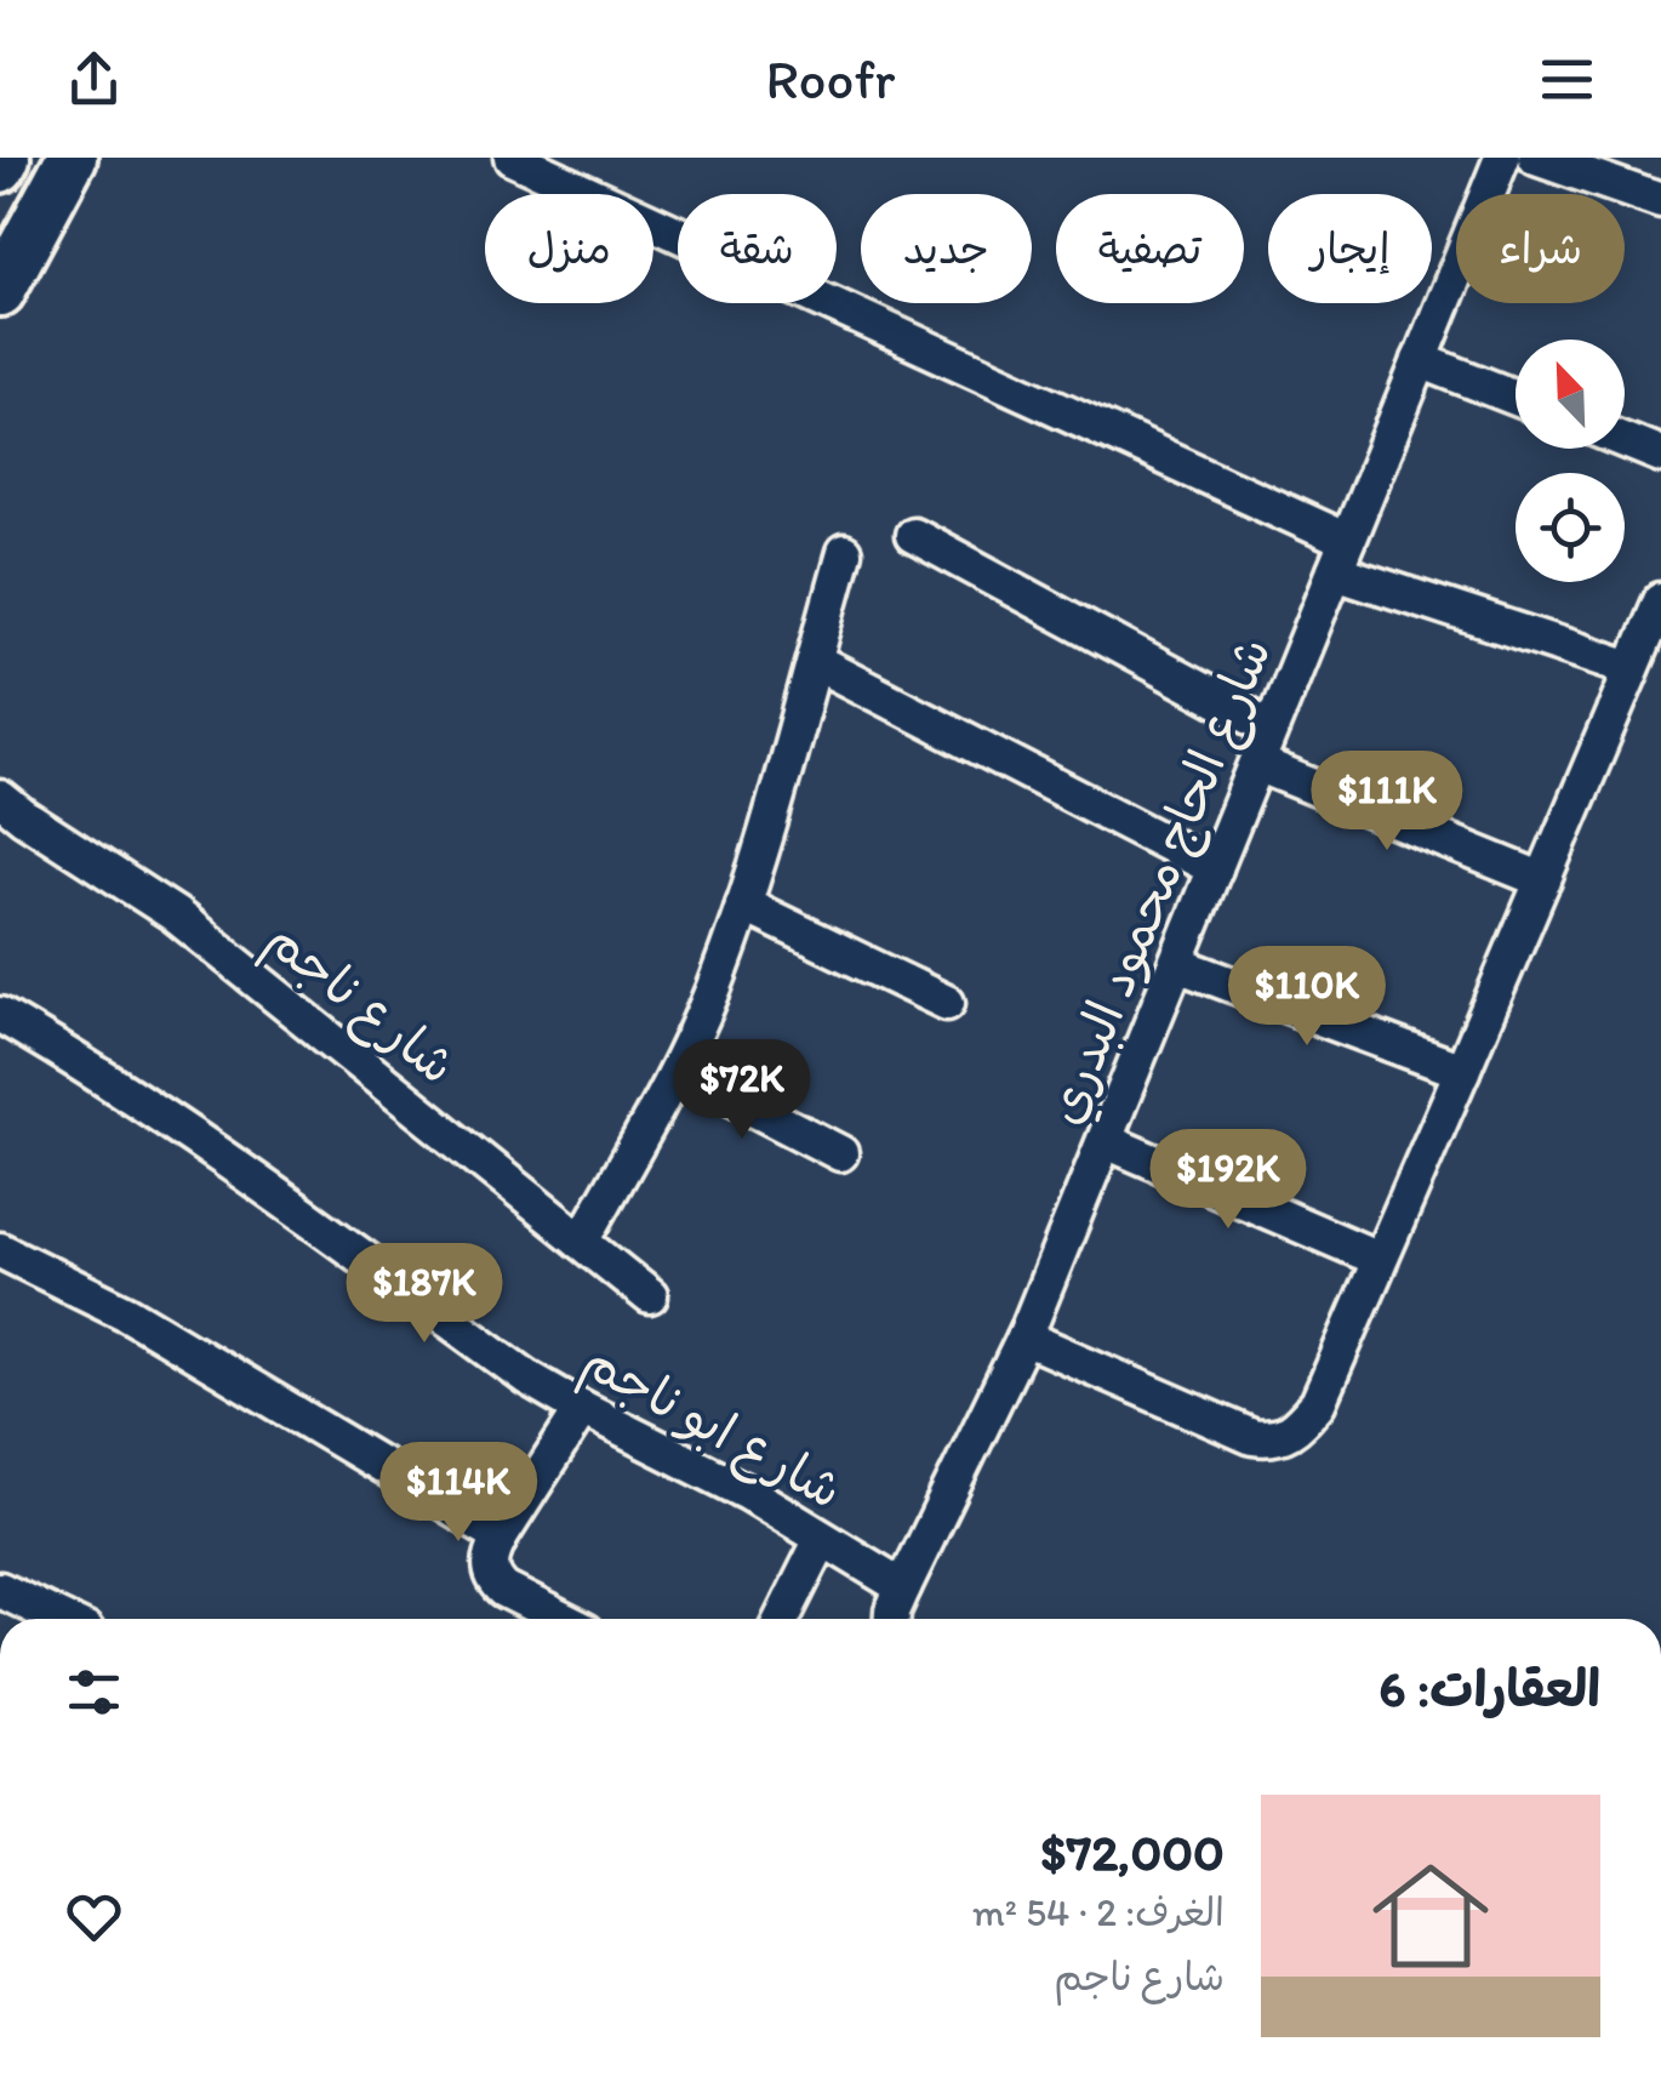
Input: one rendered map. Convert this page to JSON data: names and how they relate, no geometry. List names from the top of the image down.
{
  "streets": {
    "street": ["شارع الحاج محمود البدري", "شارع ناجم", "شارع ابو ناجم"]
  },
  "crossings": [
    ["شارع الحاج محمود البدري", "شارع ابو ناجم"]
  ],
  "north": "top left",
  "page": {
    "header": "Roofr",
    "chip": [
      "شراء",
      "إيجار",
      "تصفية",
      "جديد",
      "شقة",
      "منزل"
    ],
    "price": [
      "$111K",
      "$110K",
      "$72K",
      "$192K",
      "$187K",
      "$114K"
    ],
    "heading": "العقارات: 6",
    "list": [
      {
        "name": "$72,000",
        "note": "الغرف: 2 · 54 m² · شارع ناجم"
      }
    ]
  }
}
